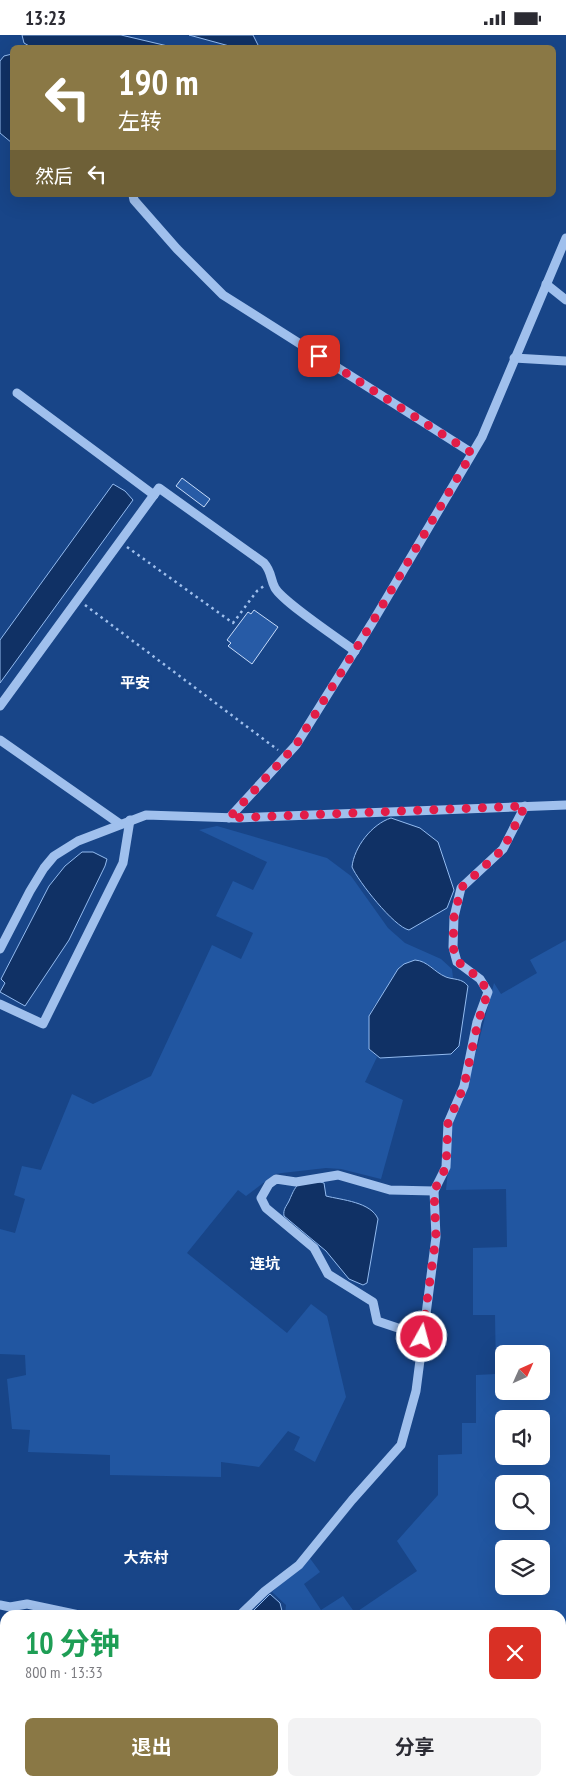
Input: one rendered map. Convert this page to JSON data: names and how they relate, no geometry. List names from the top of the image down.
{
  "districts": ["平安", "连坑", "大东村"],
  "north": "top right",
  "page": {
    "status": "13:23",
    "turn": ["190 m", "左转"],
    "then": "然后",
    "heading": ["10 分钟", "800 m · 13:33"],
    "buttons": ["退出", "分享"]
  }
}
